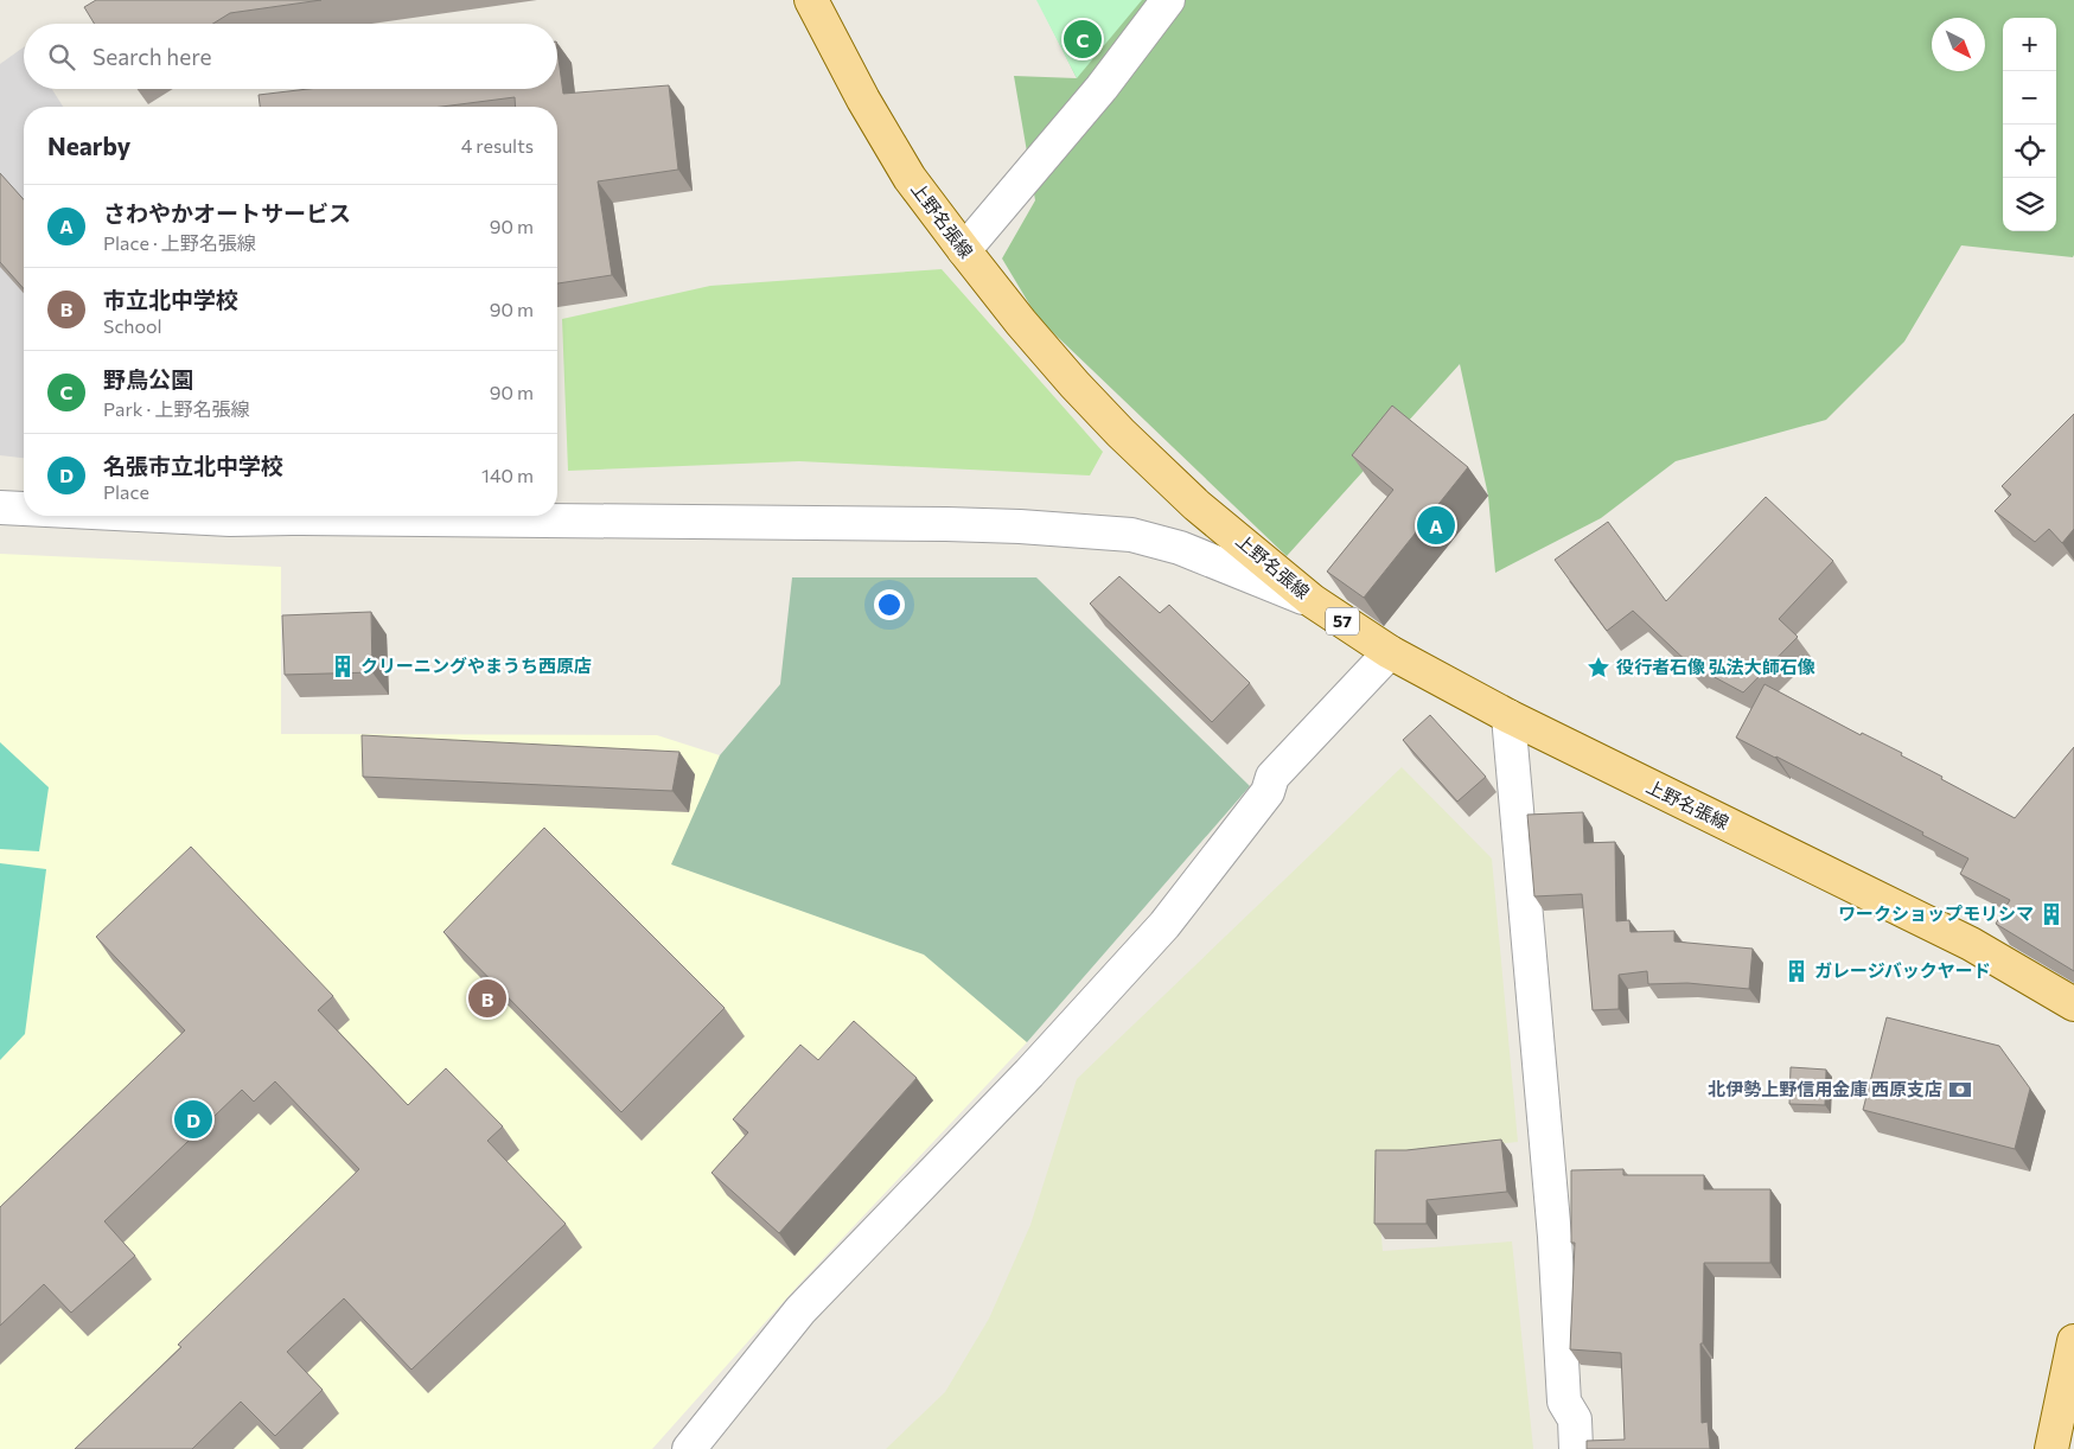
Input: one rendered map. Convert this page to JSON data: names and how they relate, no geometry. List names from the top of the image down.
{
  "streets": {
    "main road": ["上野名張線", "57"]
  },
  "places": {
    "building": ["クリーニングやまうち西原店", "ワークショップモリシマ", "ガレージバックヤード"],
    "place": ["役行者石像 弘法大師石像"],
    "bank": ["北伊勢上野信用金庫 西原支店"]
  },
  "north": "bottom right",
  "page": {
    "map_buttons": ["+", "−"],
    "pins": [
      "C",
      "A",
      "B",
      "D"
    ],
    "search": "Search here",
    "heading": ["Nearby", "4 results"],
    "list": [
      {
        "mark": "A",
        "name": "さわやかオートサービス",
        "note": "Place · 上野名張線",
        "value": "90 m"
      },
      {
        "mark": "B",
        "name": "市立北中学校",
        "note": "School",
        "value": "90 m"
      },
      {
        "mark": "C",
        "name": "野鳥公園",
        "note": "Park · 上野名張線",
        "value": "90 m"
      },
      {
        "mark": "D",
        "name": "名張市立北中学校",
        "note": "Place",
        "value": "140 m"
      }
    ]
  }
}
